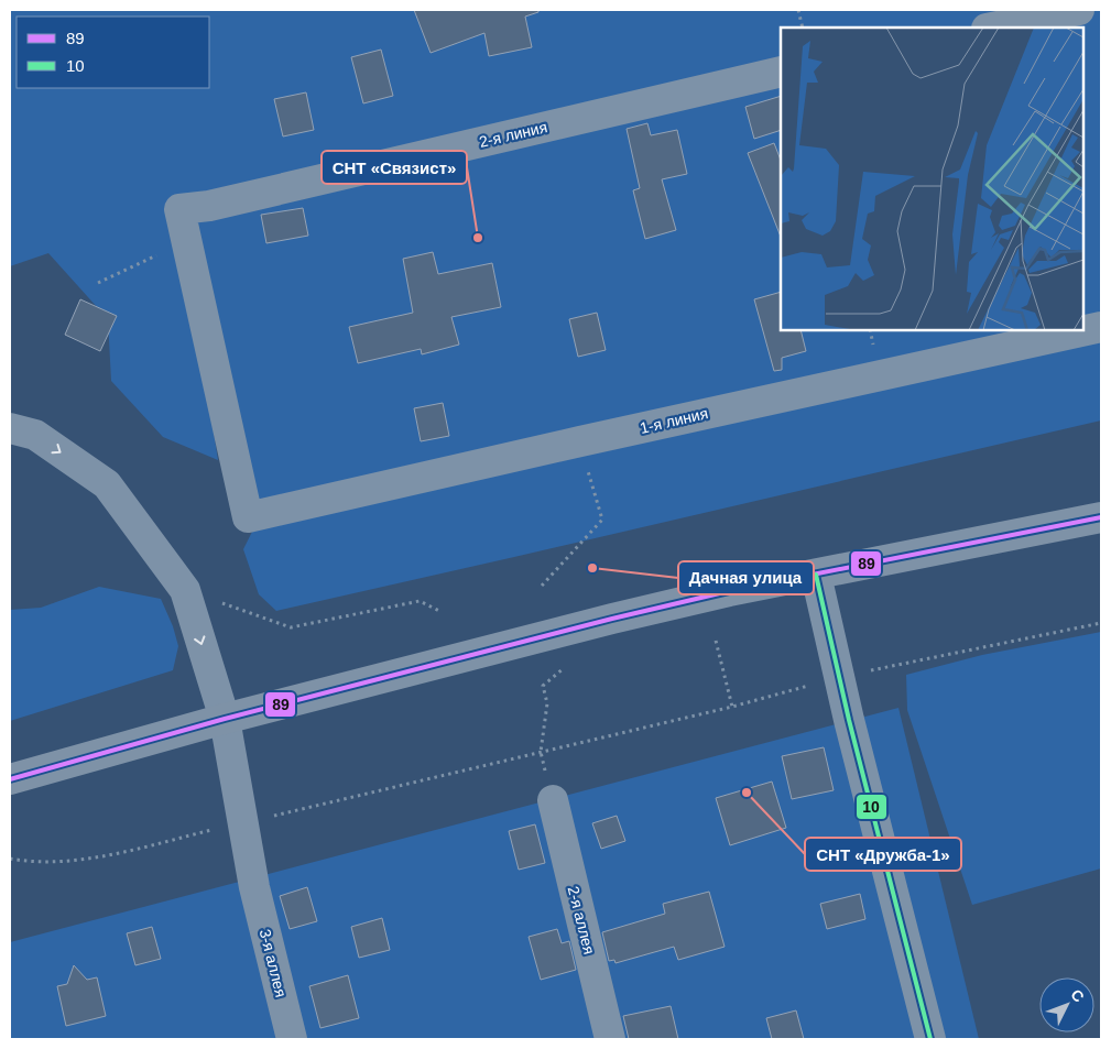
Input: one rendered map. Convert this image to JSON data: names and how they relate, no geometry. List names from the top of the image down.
{
  "streets": {
    "street": [
      "2-я линия",
      "1-я линия",
      "2-я аллея",
      "3-я аллея"
    ]
  },
  "crossings": [
    ["2-я линия", "1-я линия"]
  ],
  "one_way": ["3-я аллея"],
  "places": ["СНТ «Связист»", "Дачная улица", "СНТ «Дружба-1»"],
  "lines": ["transit line 89", "transit line 10"],
  "legend": ["89", "10"],
  "north": "top right"
}
